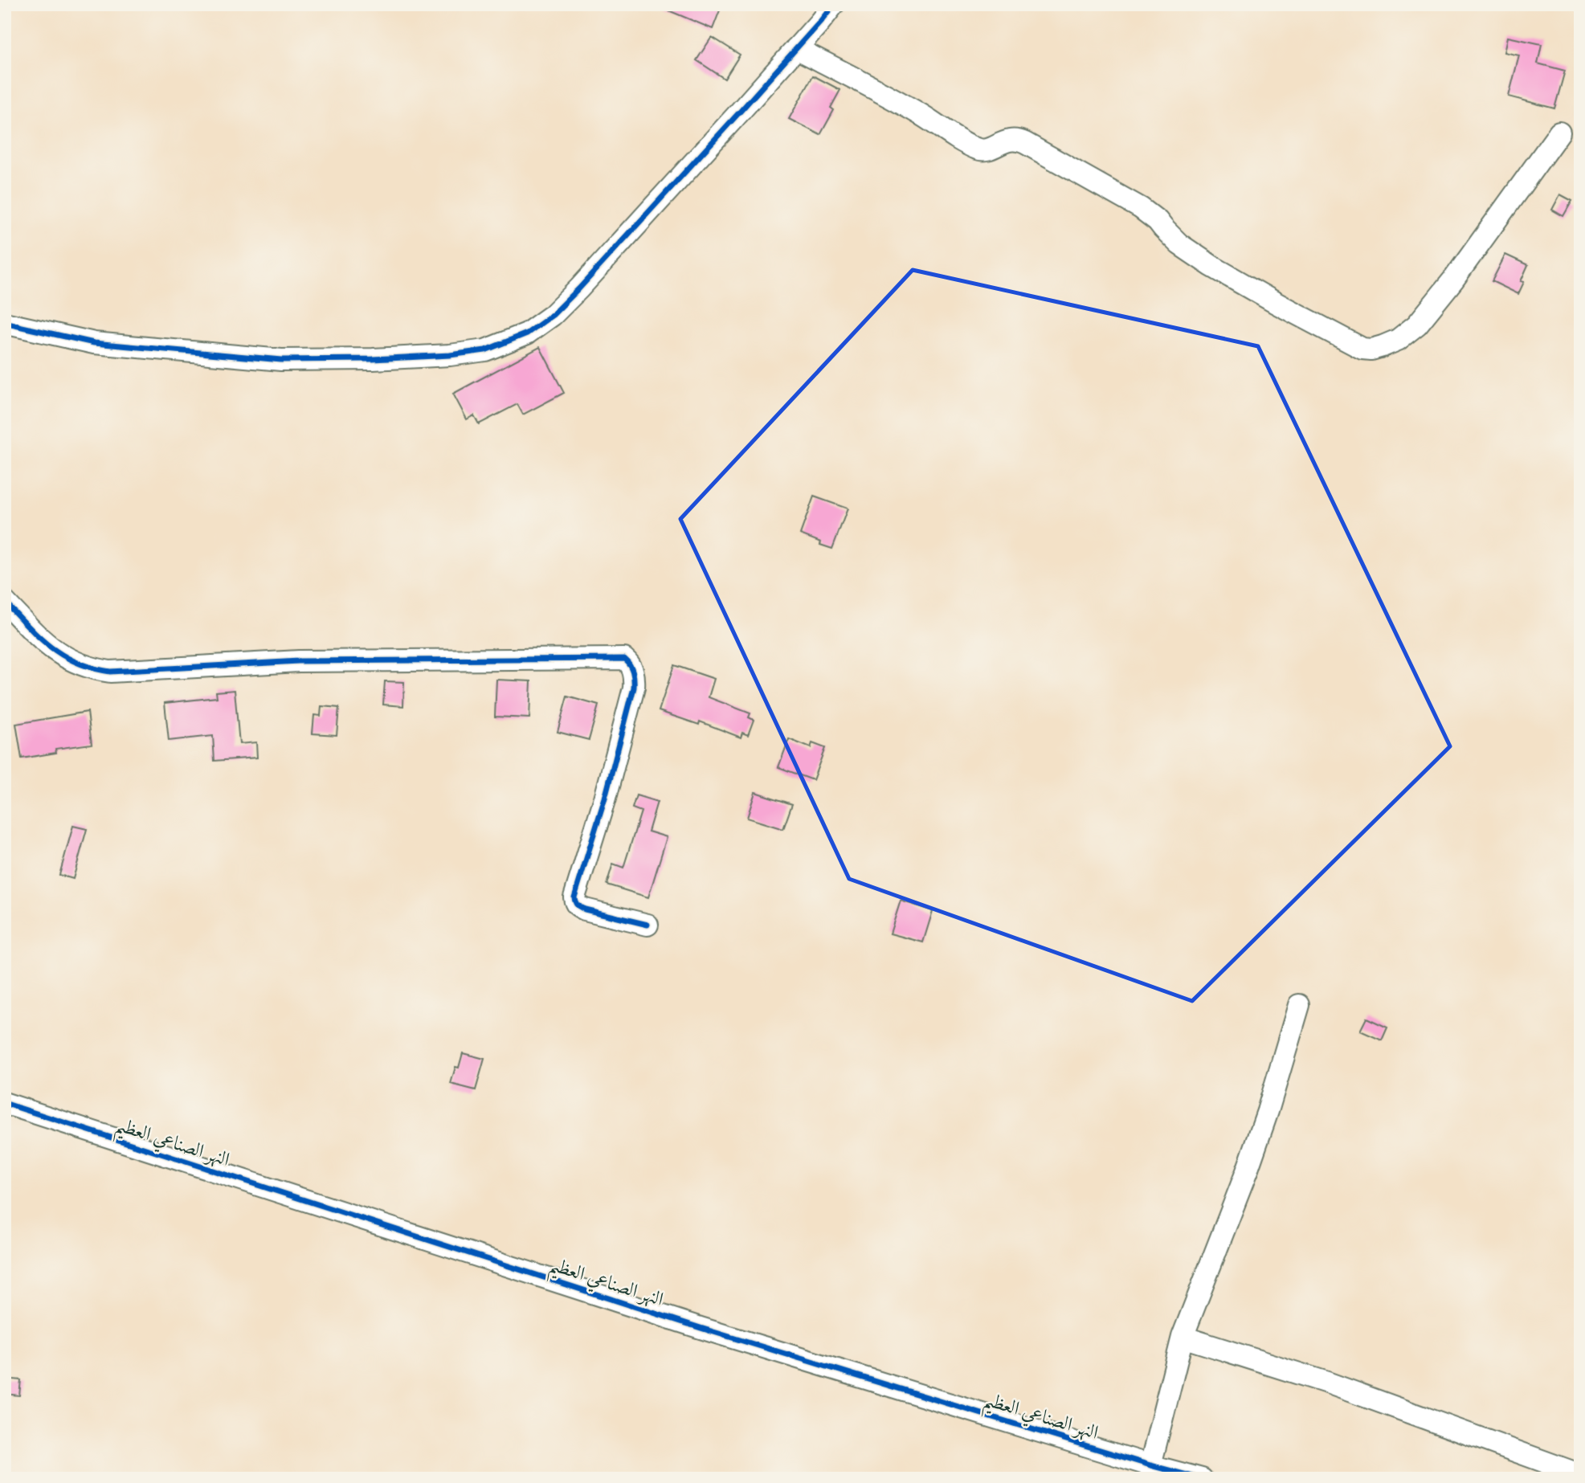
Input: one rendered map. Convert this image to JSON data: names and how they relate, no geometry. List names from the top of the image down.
{
  "streets": {
    "street": ["النهر الصناعي العظيم"]
  }
}
